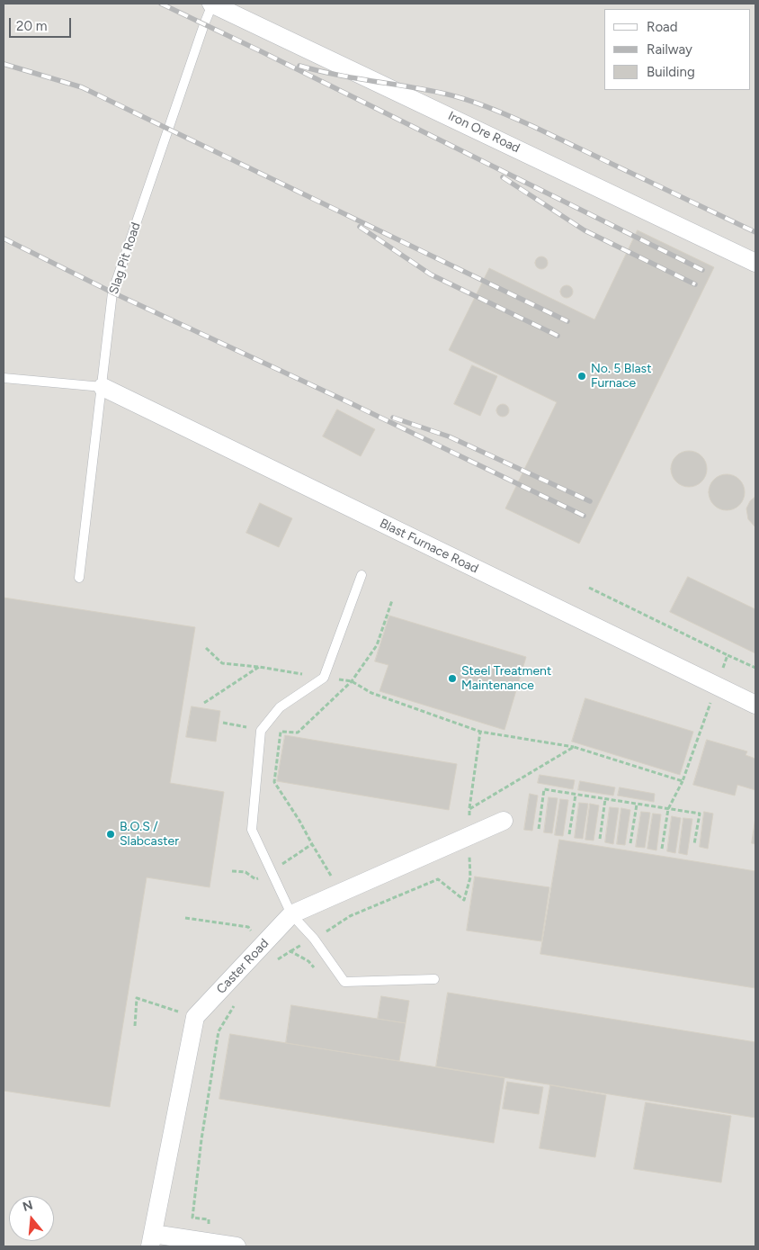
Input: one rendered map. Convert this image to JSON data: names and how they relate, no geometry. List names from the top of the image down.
{
  "streets": {
    "street": ["Iron Ore Road", "Blast Furnace Road", "Caster Road"],
    "lane": ["Slag Pit Road"]
  },
  "crossings": [
    ["Iron Ore Road", "Slag Pit Road"],
    ["Slag Pit Road", "Blast Furnace Road"]
  ],
  "places": ["No. 5 Blast Furnace", "Steel Treatment Maintenance", "B.O.S / Slabcaster"],
  "legend": ["Road", "Railway", "Building"],
  "scale_bar": "20 m",
  "north": "top"
}
